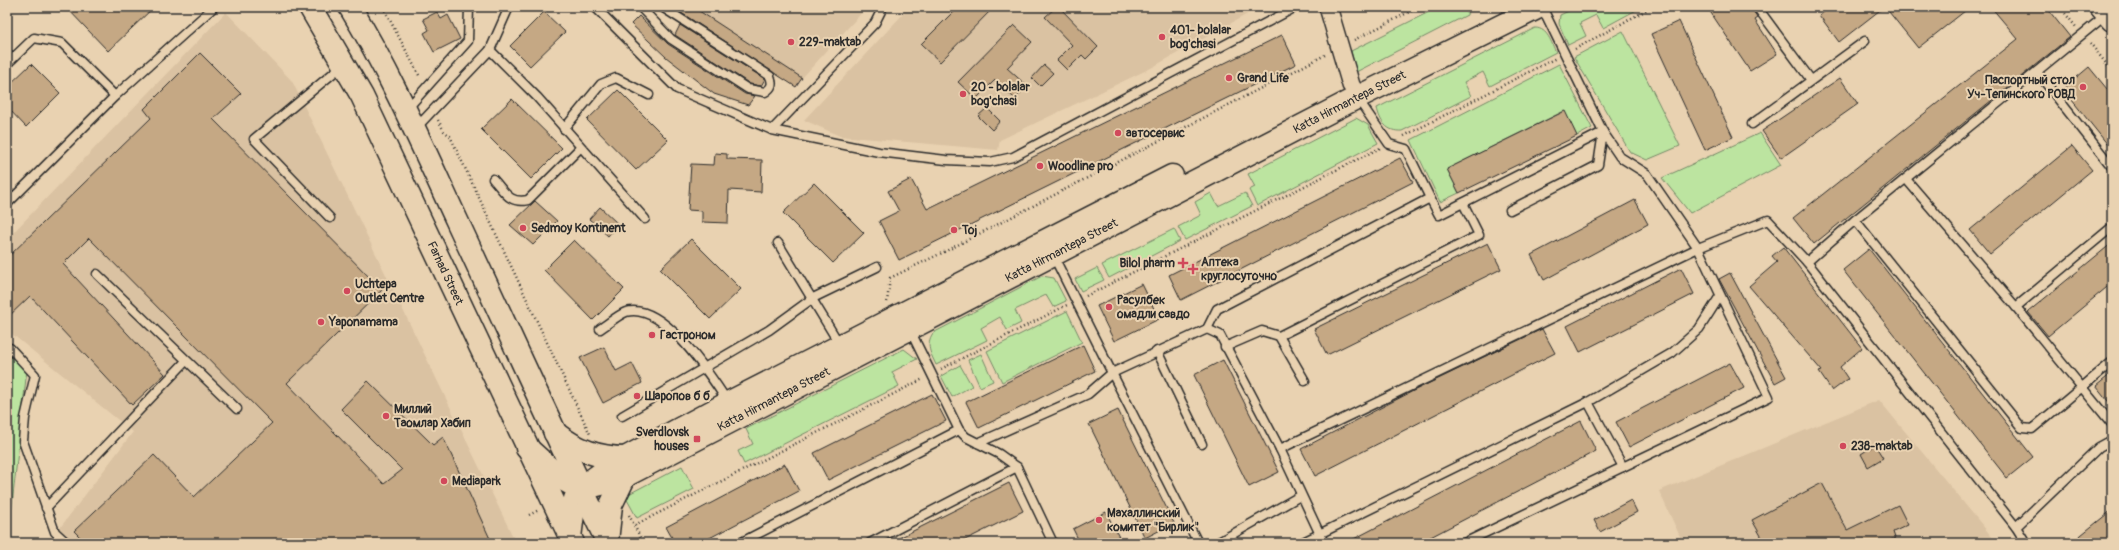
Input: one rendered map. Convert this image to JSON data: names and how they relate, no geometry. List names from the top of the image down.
{
  "streets": {
    "main road": ["Katta Hirmаntepa Street", "Farhad Street"]
  },
  "crossings": [
    ["Katta Hirmаntepa Street", "Farhad Street"]
  ],
  "places": {
    "other": [
      "401- bolalar bog'chasi",
      "229-maktab",
      "Grand Life",
      "Паспортный стол Уч-Тепинского РОВД",
      "20 - bolalar bog'chasi",
      "автосервис",
      "Woodline pro",
      "Sedmoy Kontinent",
      "Toj",
      "Uchtepa Outlet Centre",
      "Расулбек омадли савдо",
      "Yaponamama",
      "Гастроном",
      "Шаропов б б",
      "Миллий Таомлар Хабип",
      "238-maktab",
      "Mediapark",
      "Махаллинский комитет \"Бирлик\""
    ],
    "health": ["Bilol pharm", "Аптека круглосуточно"],
    "transit": ["Sverdlovsk houses"]
  }
}
